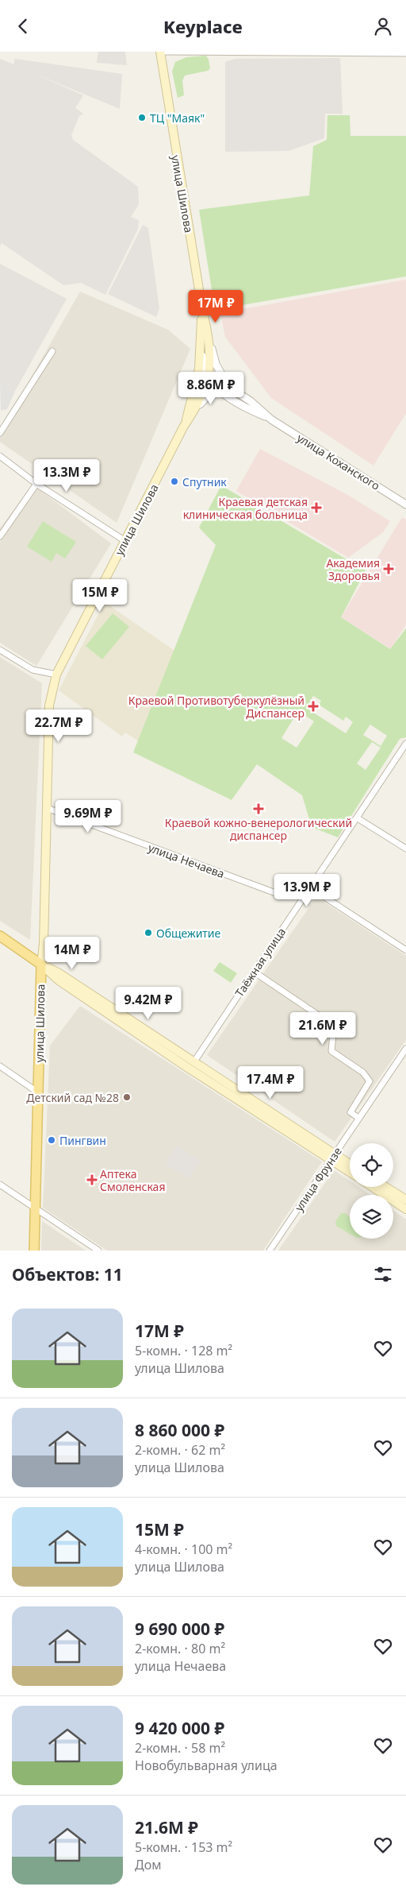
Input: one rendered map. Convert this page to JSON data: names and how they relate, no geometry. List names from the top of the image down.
{
  "streets": {
    "main road": ["улица Шилова"],
    "street": [
      "улица Коханского",
      "улица Нечаева",
      "Таёжная улица",
      "улица Фрунзе"
    ]
  },
  "crossings": [
    ["улица Шилова", "улица Нечаева"],
    ["улица Нечаева", "Таёжная улица"]
  ],
  "places": {
    "other": [
      "ТЦ \"Маяк\"",
      "Спутник",
      "Общежитие",
      "Детский сад №28",
      "Пингвин"
    ],
    "health": [
      "Краевая детская клиническая больница",
      "Академия Здоровья",
      "Краевой Противотуберкулёзный Диспансер",
      "Краевой кожно-венерологический диспансер",
      "Аптека Смоленская"
    ]
  },
  "page": {
    "header": "Keyplace",
    "price": [
      "17M ₽",
      "8.86M ₽",
      "13.3M ₽",
      "15M ₽",
      "22.7M ₽",
      "9.69M ₽",
      "13.9M ₽",
      "14M ₽",
      "9.42M ₽",
      "21.6M ₽",
      "17.4M ₽"
    ],
    "heading": "Объектов: 11",
    "list": [
      {
        "name": "17M ₽",
        "note": "5-комн. · 128 m² · улица Шилова"
      },
      {
        "name": "8 860 000 ₽",
        "note": "2-комн. · 62 m² · улица Шилова"
      },
      {
        "name": "15M ₽",
        "note": "4-комн. · 100 m² · улица Шилова"
      },
      {
        "name": "9 690 000 ₽",
        "note": "2-комн. · 80 m² · улица Нечаева"
      },
      {
        "name": "9 420 000 ₽",
        "note": "2-комн. · 58 m² · Новобульварная улица"
      },
      {
        "name": "21.6M ₽",
        "note": "5-комн. · 153 m² · Дом"
      }
    ]
  }
}
